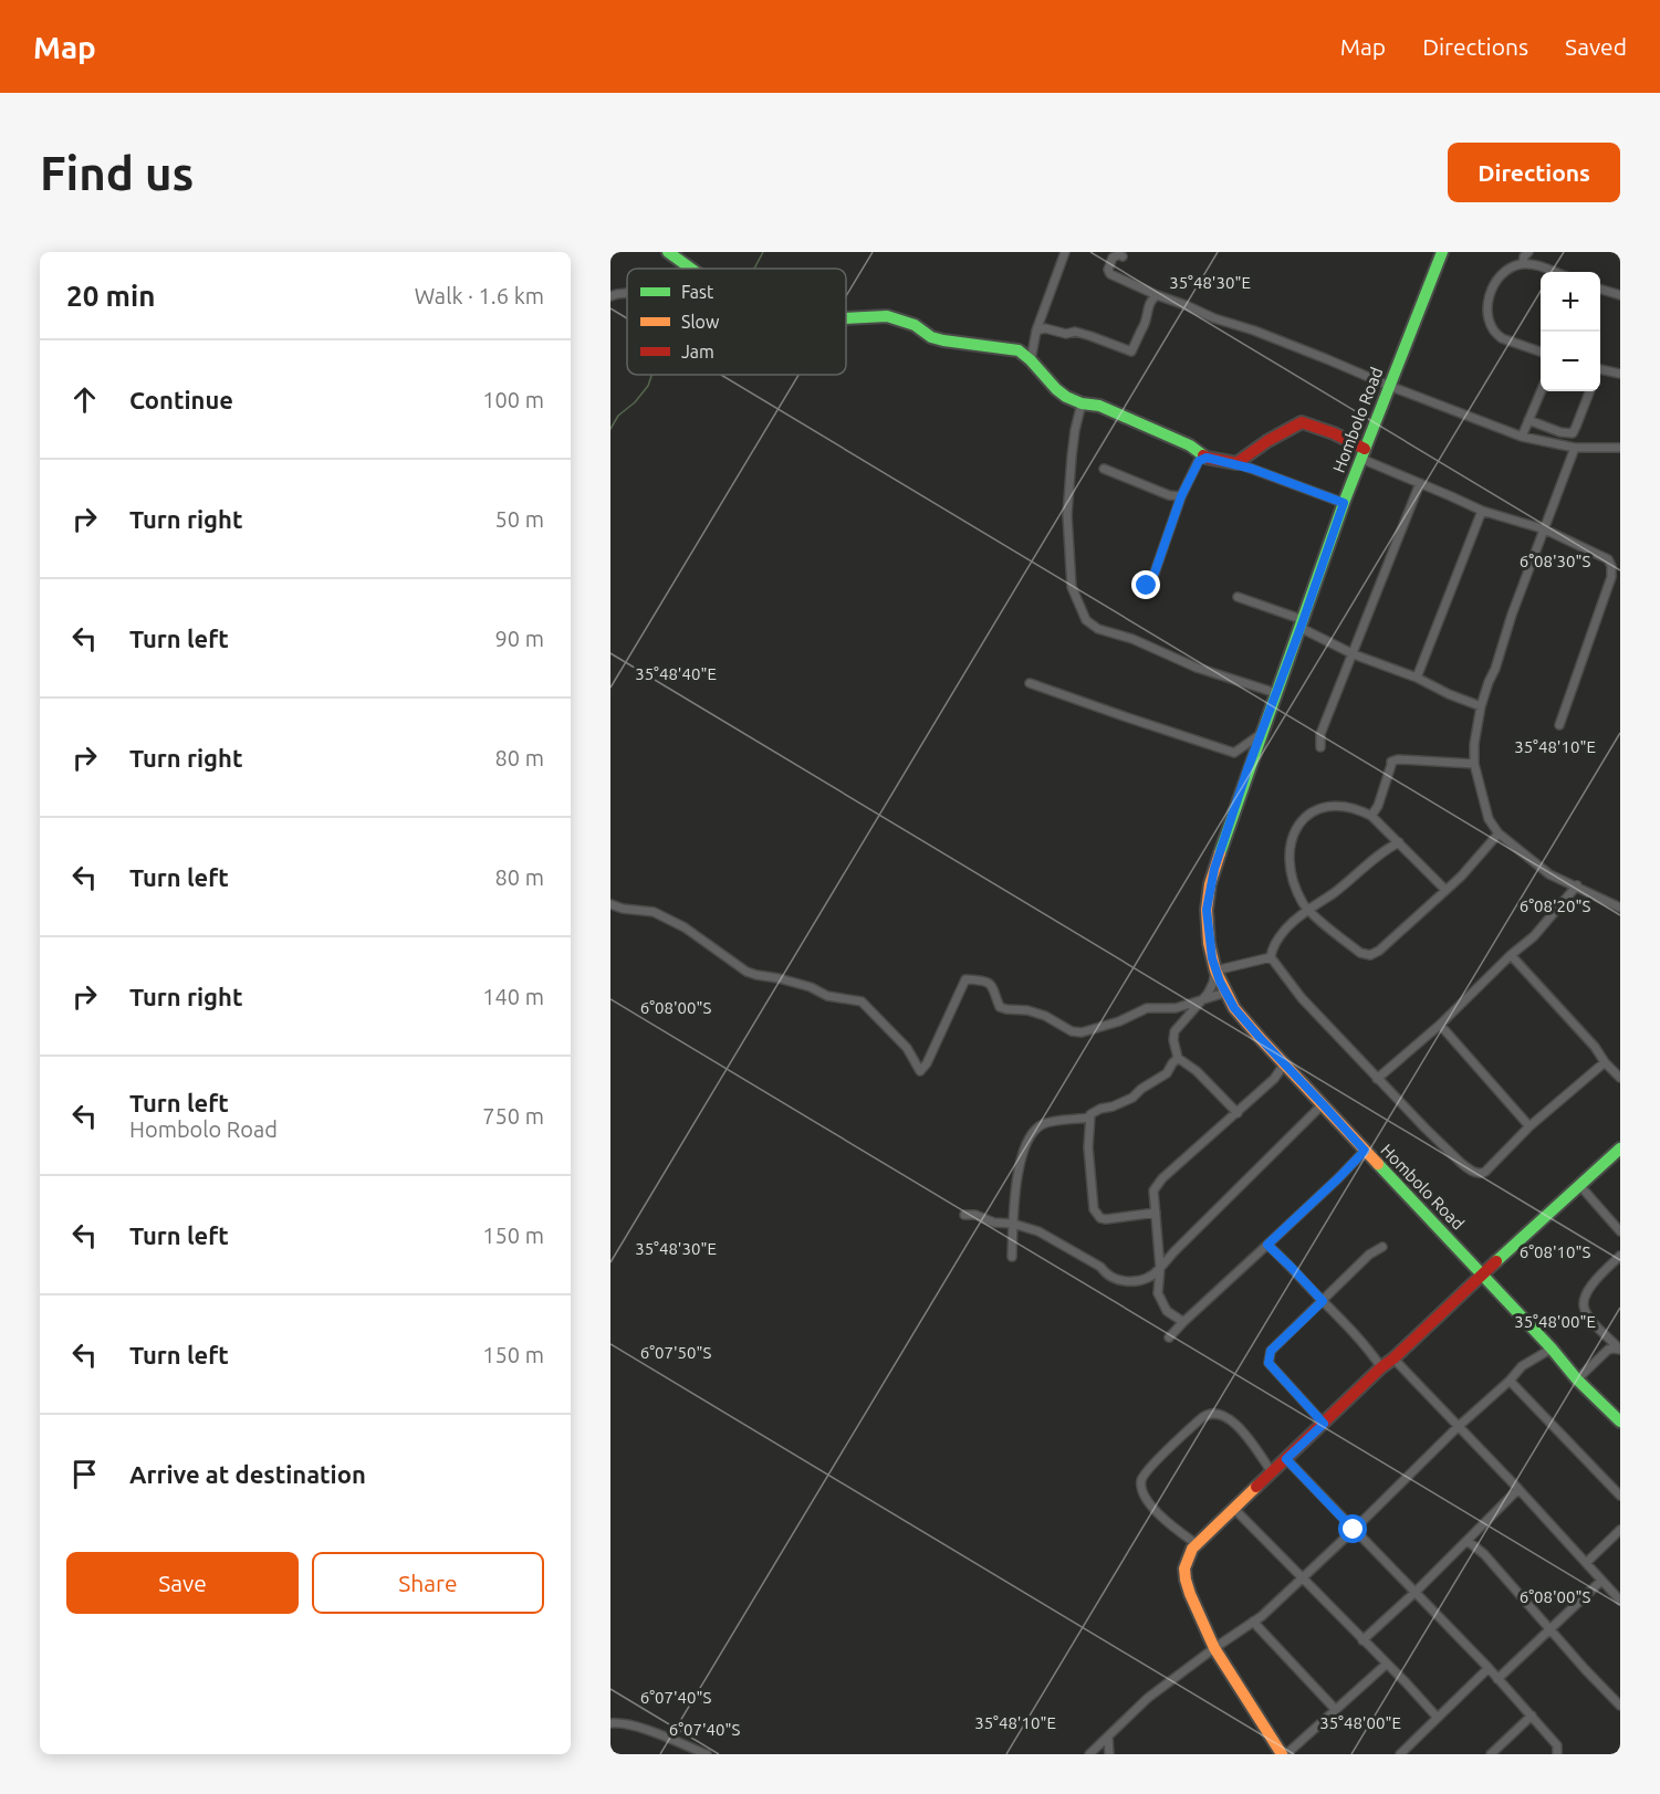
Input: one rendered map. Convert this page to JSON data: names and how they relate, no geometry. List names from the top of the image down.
{
  "streets": {
    "street": ["Hombolo Road"]
  },
  "legend": ["Fast", "Slow", "Jam"],
  "page": {
    "header": "Map",
    "nav": ["Map", "Directions", "Saved"],
    "buttons": [
      "Directions",
      ["Save", "Share"]
    ],
    "title": "Find us",
    "heading": ["20 min", "Walk · 1.6 km"],
    "map_buttons": ["+", "−"],
    "list": [
      ["Continue", "100 m"],
      ["Turn right", "50 m"],
      ["Turn left", "90 m"],
      ["Turn right", "80 m"],
      ["Turn left", "80 m"],
      ["Turn right", "140 m"],
      ["Turn left", "Hombolo Road", "750 m"],
      ["Turn left", "150 m"],
      ["Turn left", "150 m"],
      "Arrive at destination"
    ]
  },
  "coordinates": [
    "35°48'30\"E",
    "6°08'30\"S",
    "35°48'40\"E",
    "35°48'10\"E",
    "6°08'20\"S",
    "6°08'00\"S",
    "6°08'10\"S",
    "35°48'00\"E",
    "6°07'50\"S",
    "6°07'40\"S"
  ]
}
